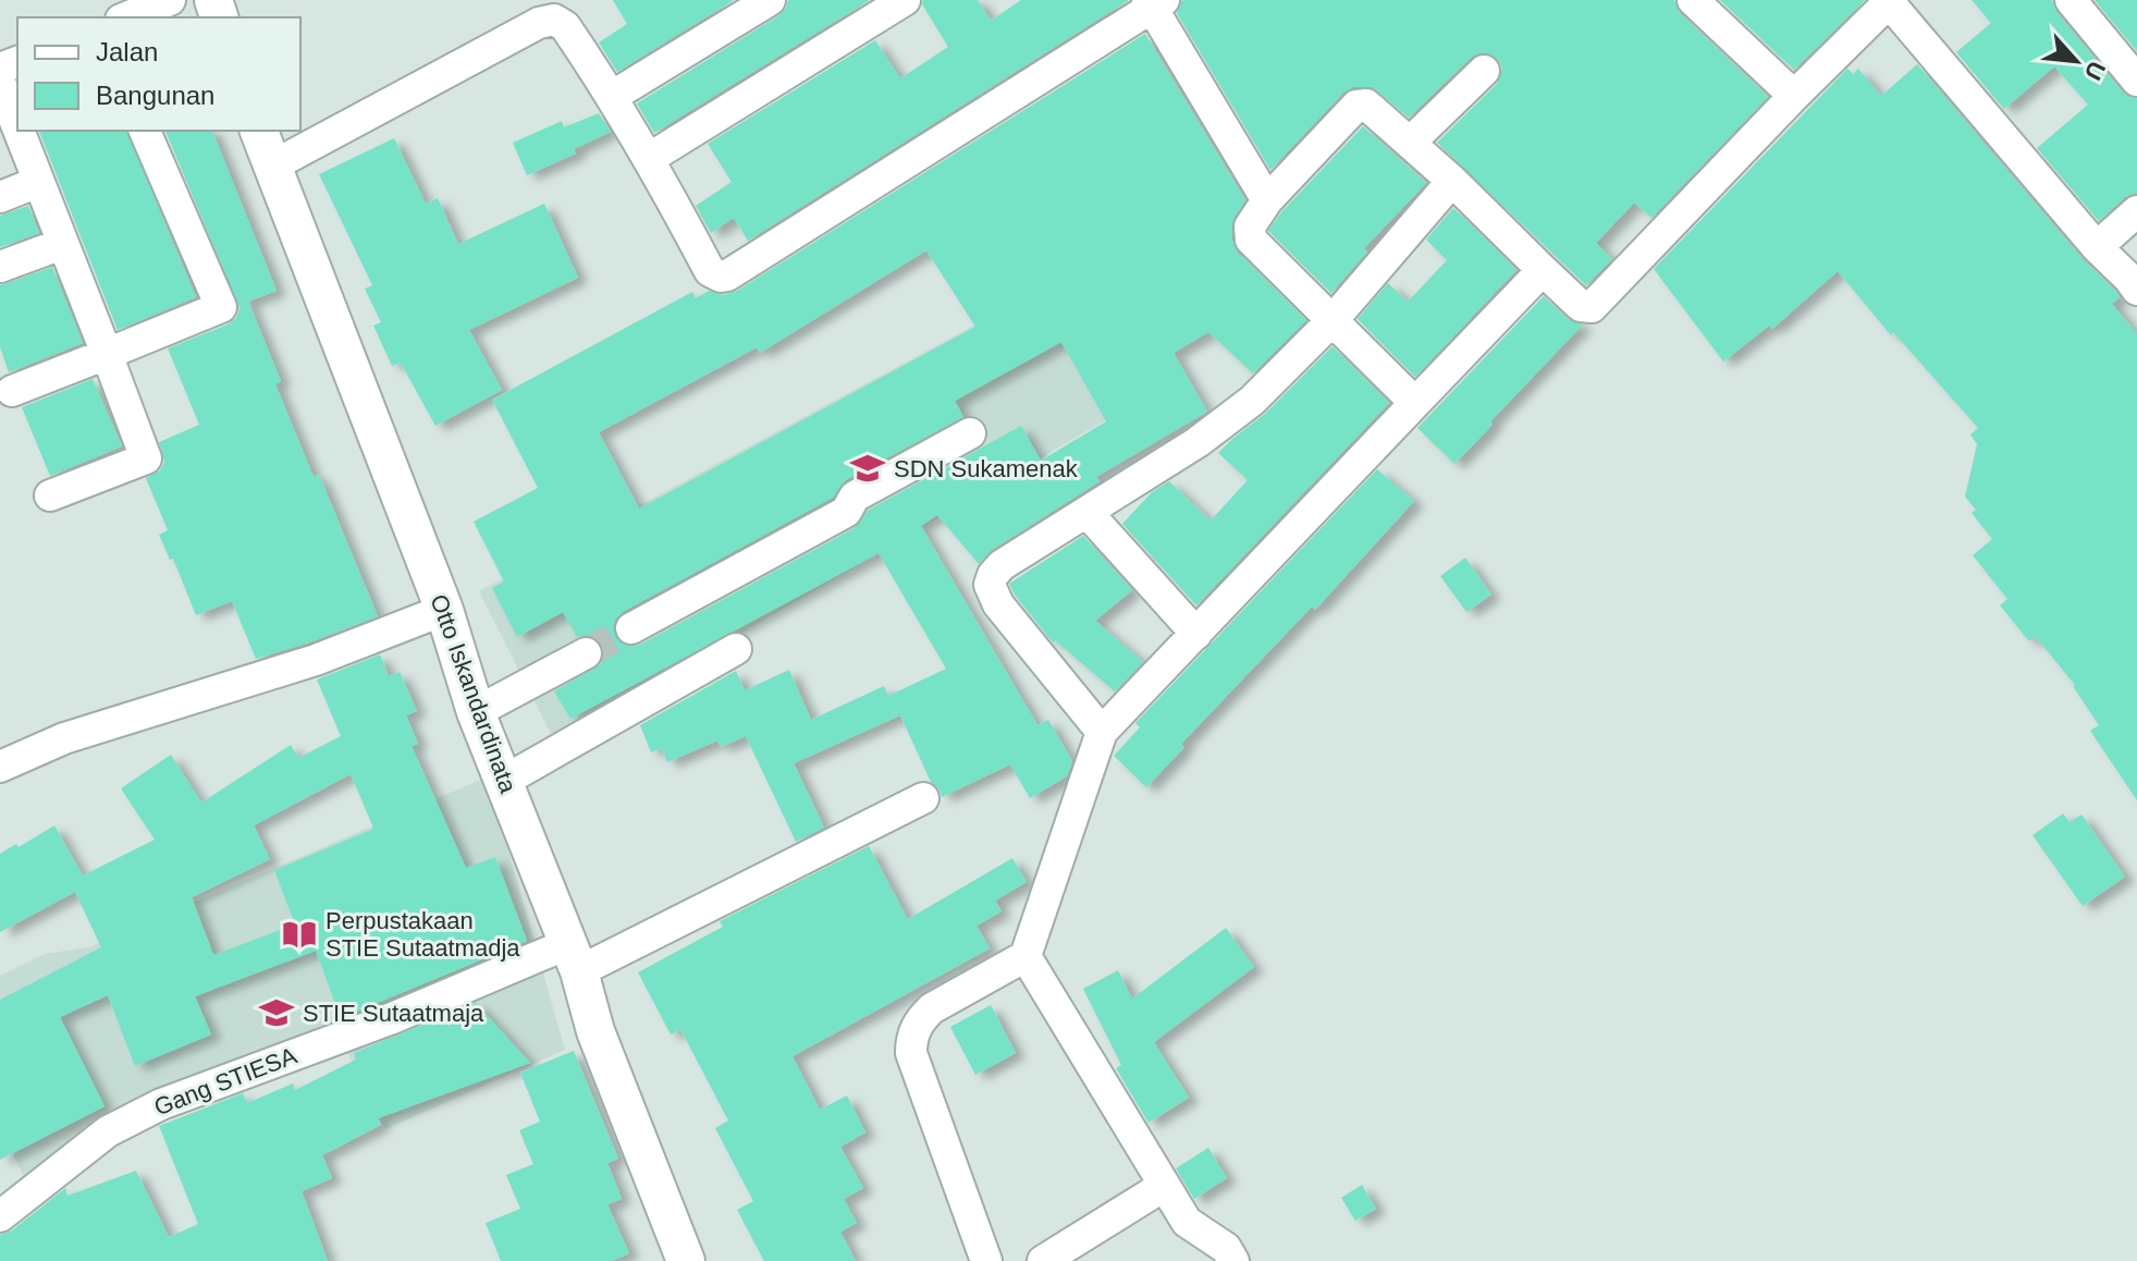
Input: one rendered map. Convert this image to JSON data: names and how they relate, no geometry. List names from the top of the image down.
{
  "streets": {
    "main road": ["Otto Iskandardinata"],
    "street": ["Gang STIESA"]
  },
  "crossings": [
    ["Otto Iskandardinata", "Gang STIESA"]
  ],
  "places": {
    "school or university": ["SDN Sukamenak", "STIE Sutaatmaja"],
    "library": ["Perpustakaan STIE Sutaatmadja"]
  },
  "legend": ["Jalan", "Bangunan"],
  "north": "bottom right"
}
